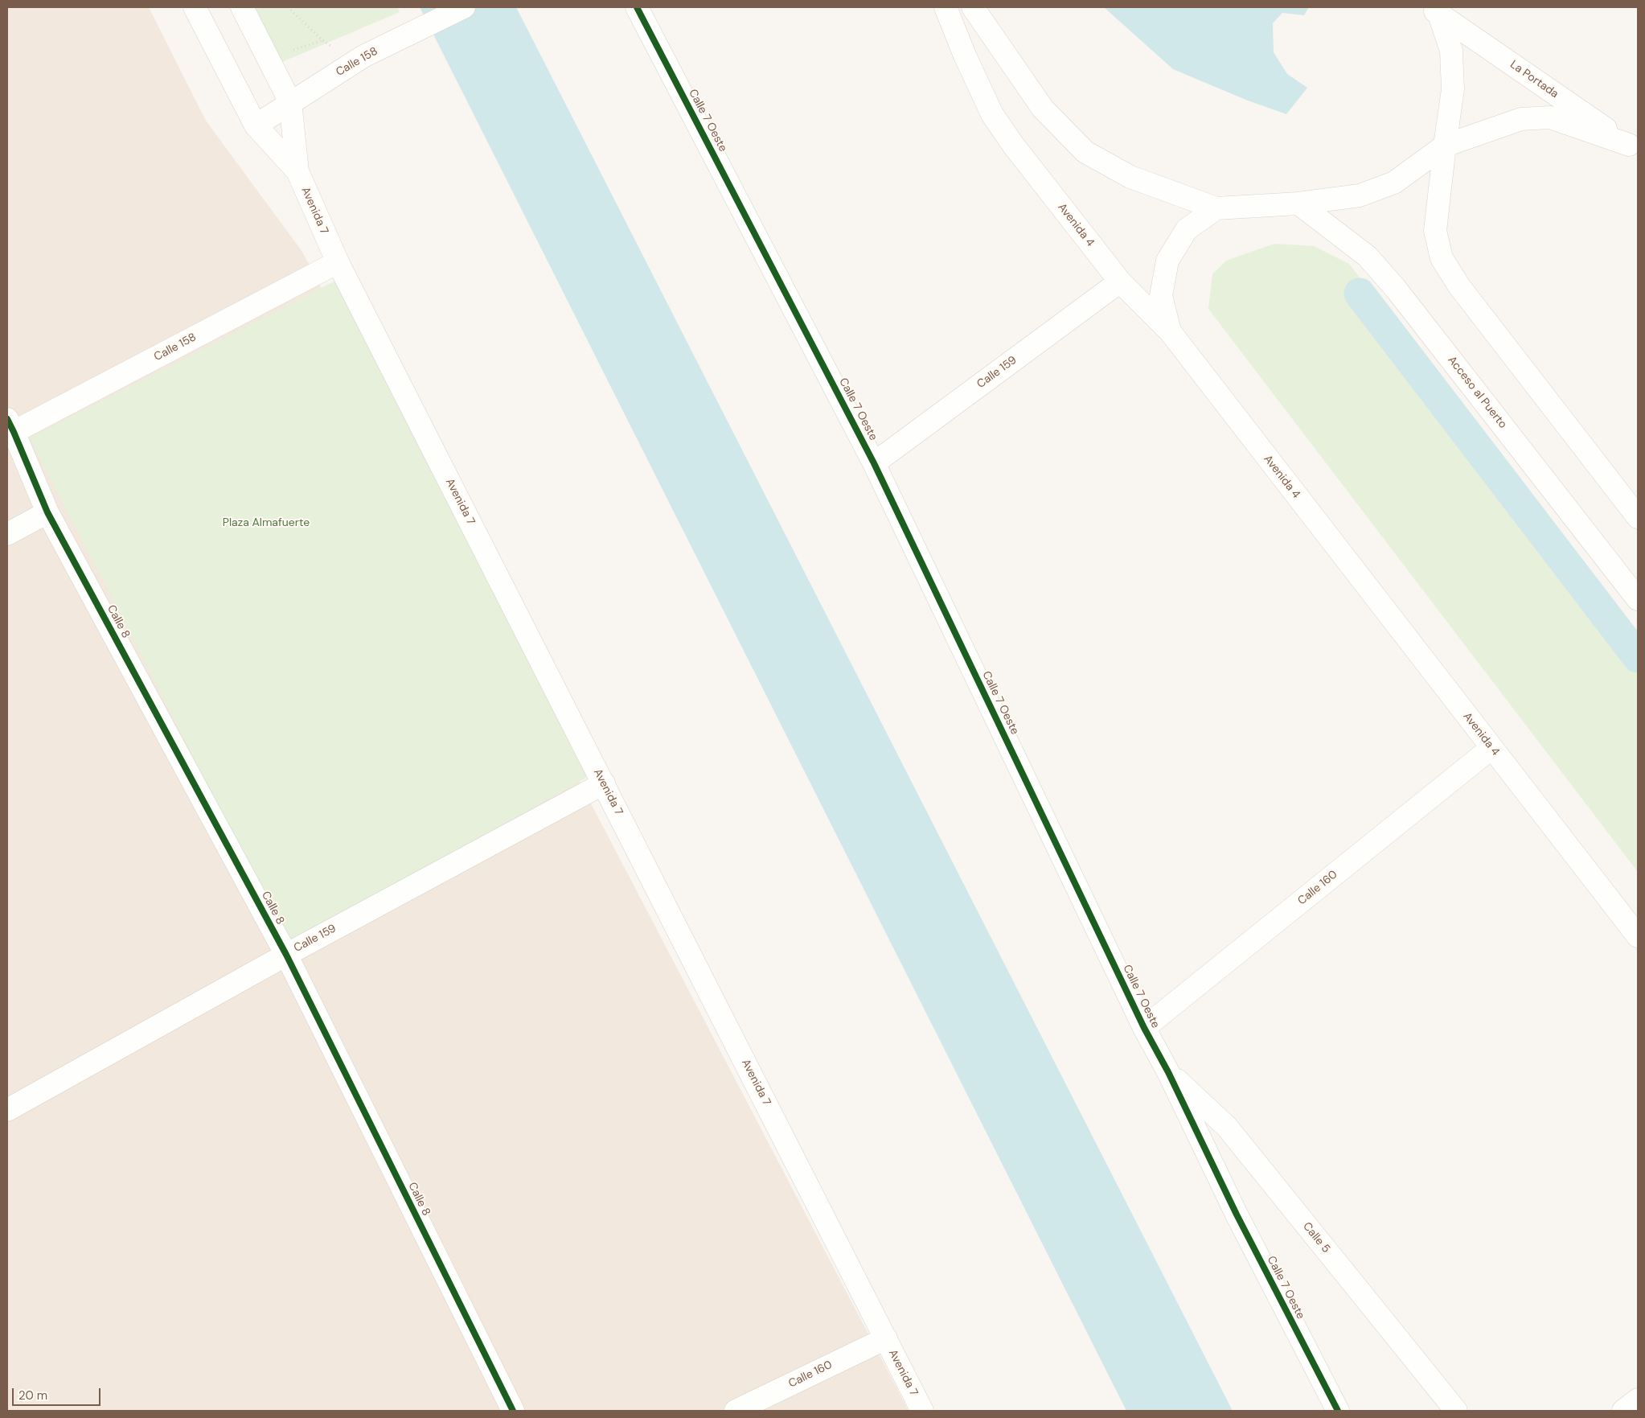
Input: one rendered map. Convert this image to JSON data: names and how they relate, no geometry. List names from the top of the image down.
{
  "streets": {
    "street": [
      "Calle 158",
      "La Portada",
      "Calle 7 Oeste",
      "Avenida 7",
      "Avenida 4",
      "Calle 159",
      "Acceso al Puerto",
      "Calle 8",
      "Calle 160",
      "Calle 5"
    ]
  },
  "crossings": [
    ["Calle 158", "Avenida 7"],
    ["Calle 158", "Calle 8"],
    ["Calle 7 Oeste", "Calle 159"],
    ["Calle 7 Oeste", "Calle 160"],
    ["Calle 7 Oeste", "Calle 5"],
    ["Avenida 7", "Calle 159"],
    ["Avenida 7", "Calle 160"],
    ["Avenida 4", "Calle 159"],
    ["Avenida 4", "Calle 160"],
    ["Calle 159", "Calle 8"]
  ],
  "parks": ["Plaza Almafuerte"],
  "scale_bar": "20 m"
}
